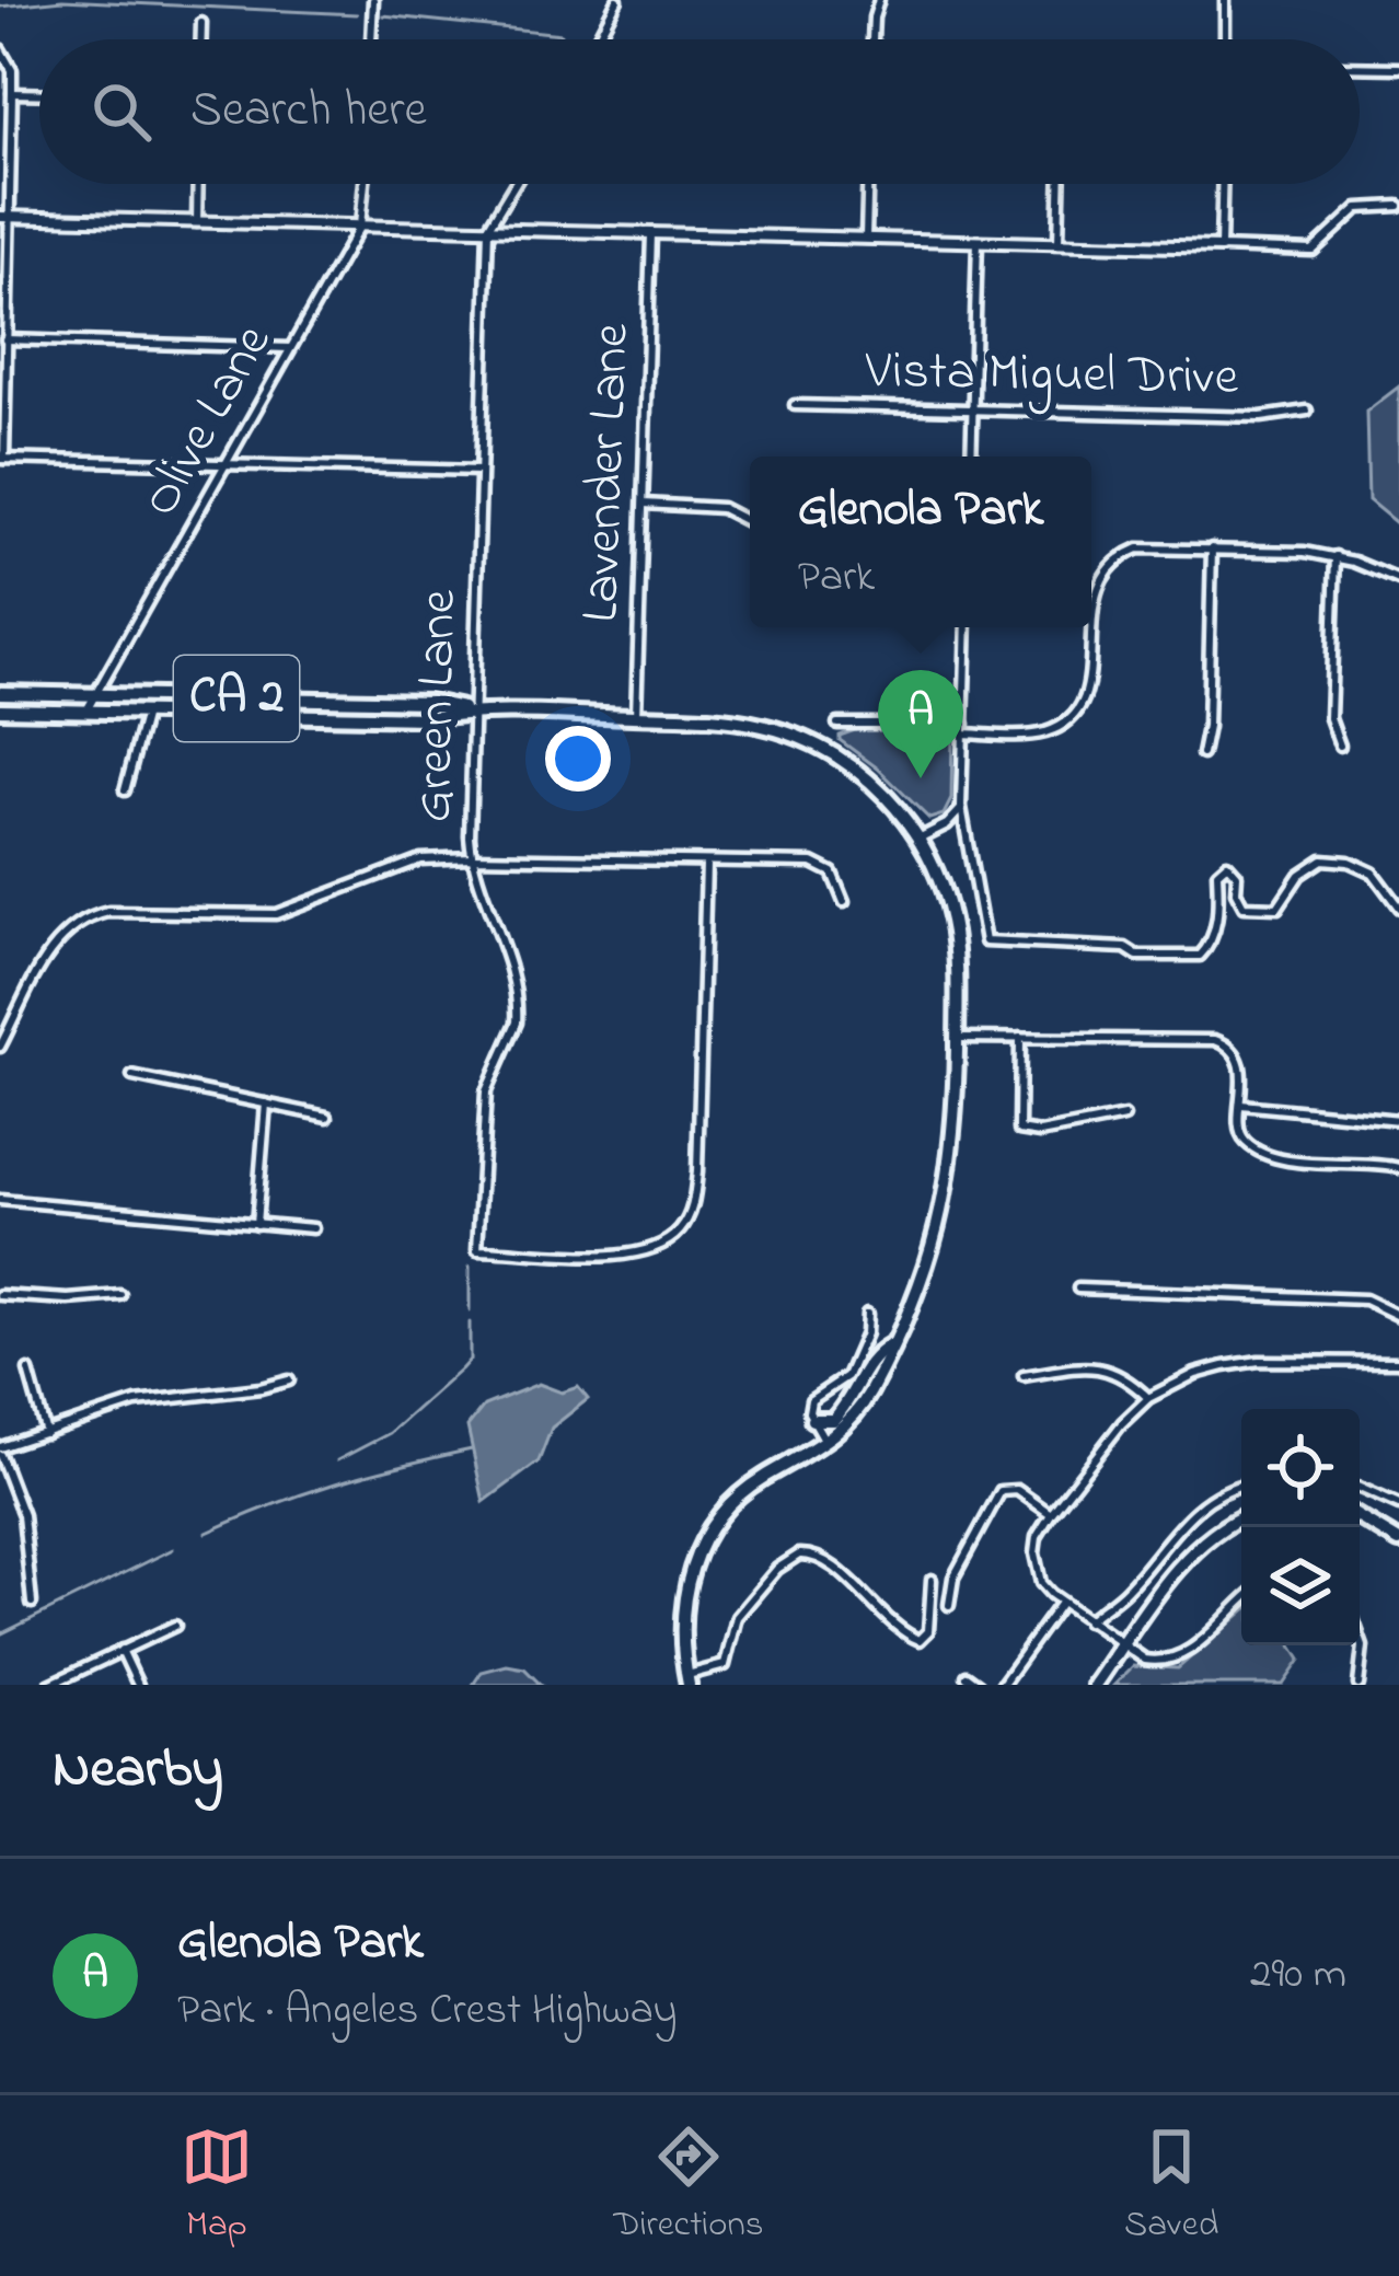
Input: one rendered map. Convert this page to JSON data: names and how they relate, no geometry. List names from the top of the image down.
{
  "streets": {
    "main road": ["CA 2"],
    "street": [
      "Vista Miguel Drive",
      "Olive Lane",
      "Lavender Lane",
      "Green Lane"
    ]
  },
  "crossings": [
    ["Olive Lane", "CA 2"],
    ["Lavender Lane", "CA 2"],
    ["CA 2", "Green Lane"]
  ],
  "page": {
    "search": "Search here",
    "popup": ["Glenola Park", "Park"],
    "pins": "A",
    "heading": "Nearby",
    "list": [
      {
        "mark": "A",
        "name": "Glenola Park",
        "note": "Park · Angeles Crest Highway",
        "value": "290 m"
      }
    ],
    "nav": ["Map", "Directions", "Saved"]
  }
}
